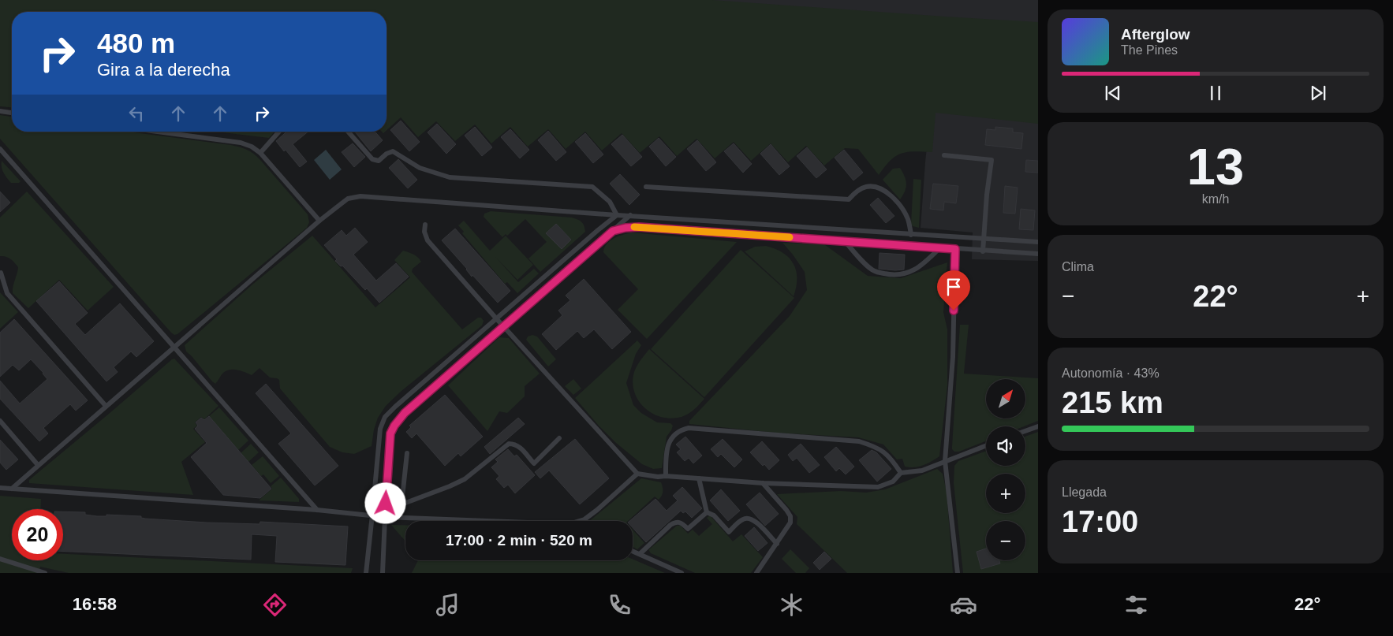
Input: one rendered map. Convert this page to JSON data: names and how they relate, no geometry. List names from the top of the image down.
{
  "north": "top right",
  "page": {
    "turn": ["480 m", "Gira a la derecha"],
    "song": ["Afterglow", "The Pines"],
    "tile": [
      ["13", "km/h"],
      "Clima",
      ["Autonomía · 43%", "215 km"],
      ["Llegada", "17:00"]
    ],
    "heat": ["−", "22°", "+"],
    "map_buttons": ["+", "−"],
    "limit": "20",
    "trip": "17:00 · 2 min · 520 m",
    "tabs": ["16:58", "22°"]
  }
}
